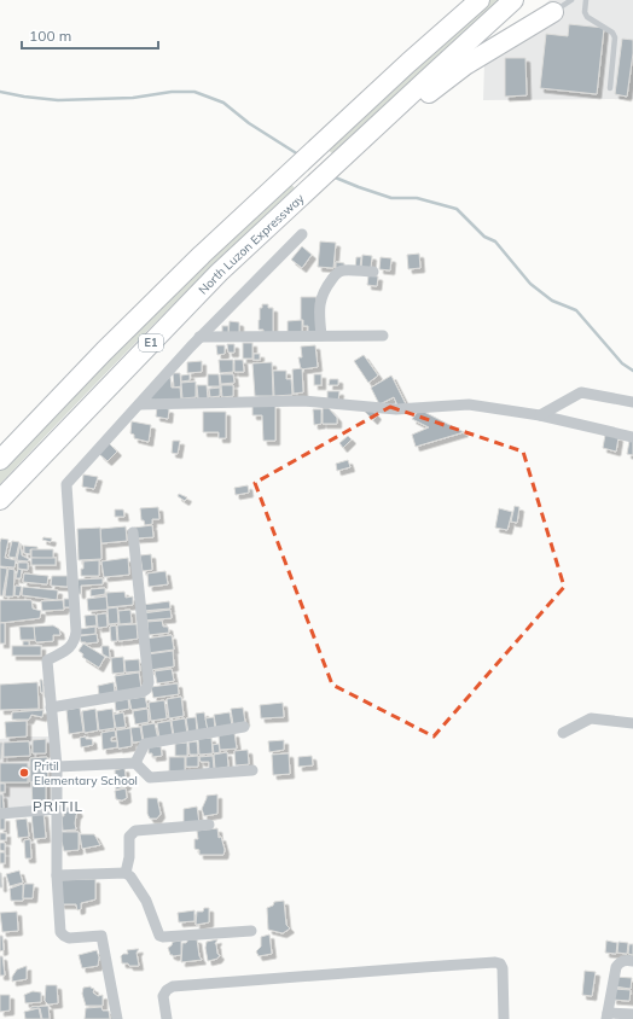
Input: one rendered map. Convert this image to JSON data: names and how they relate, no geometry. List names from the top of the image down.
{
  "streets": {
    "highway": ["North Luzon Expressway", "E1"]
  },
  "districts": ["PRITIL"],
  "places": ["Pritil Elementary School"],
  "scale_bar": "100 m"
}
